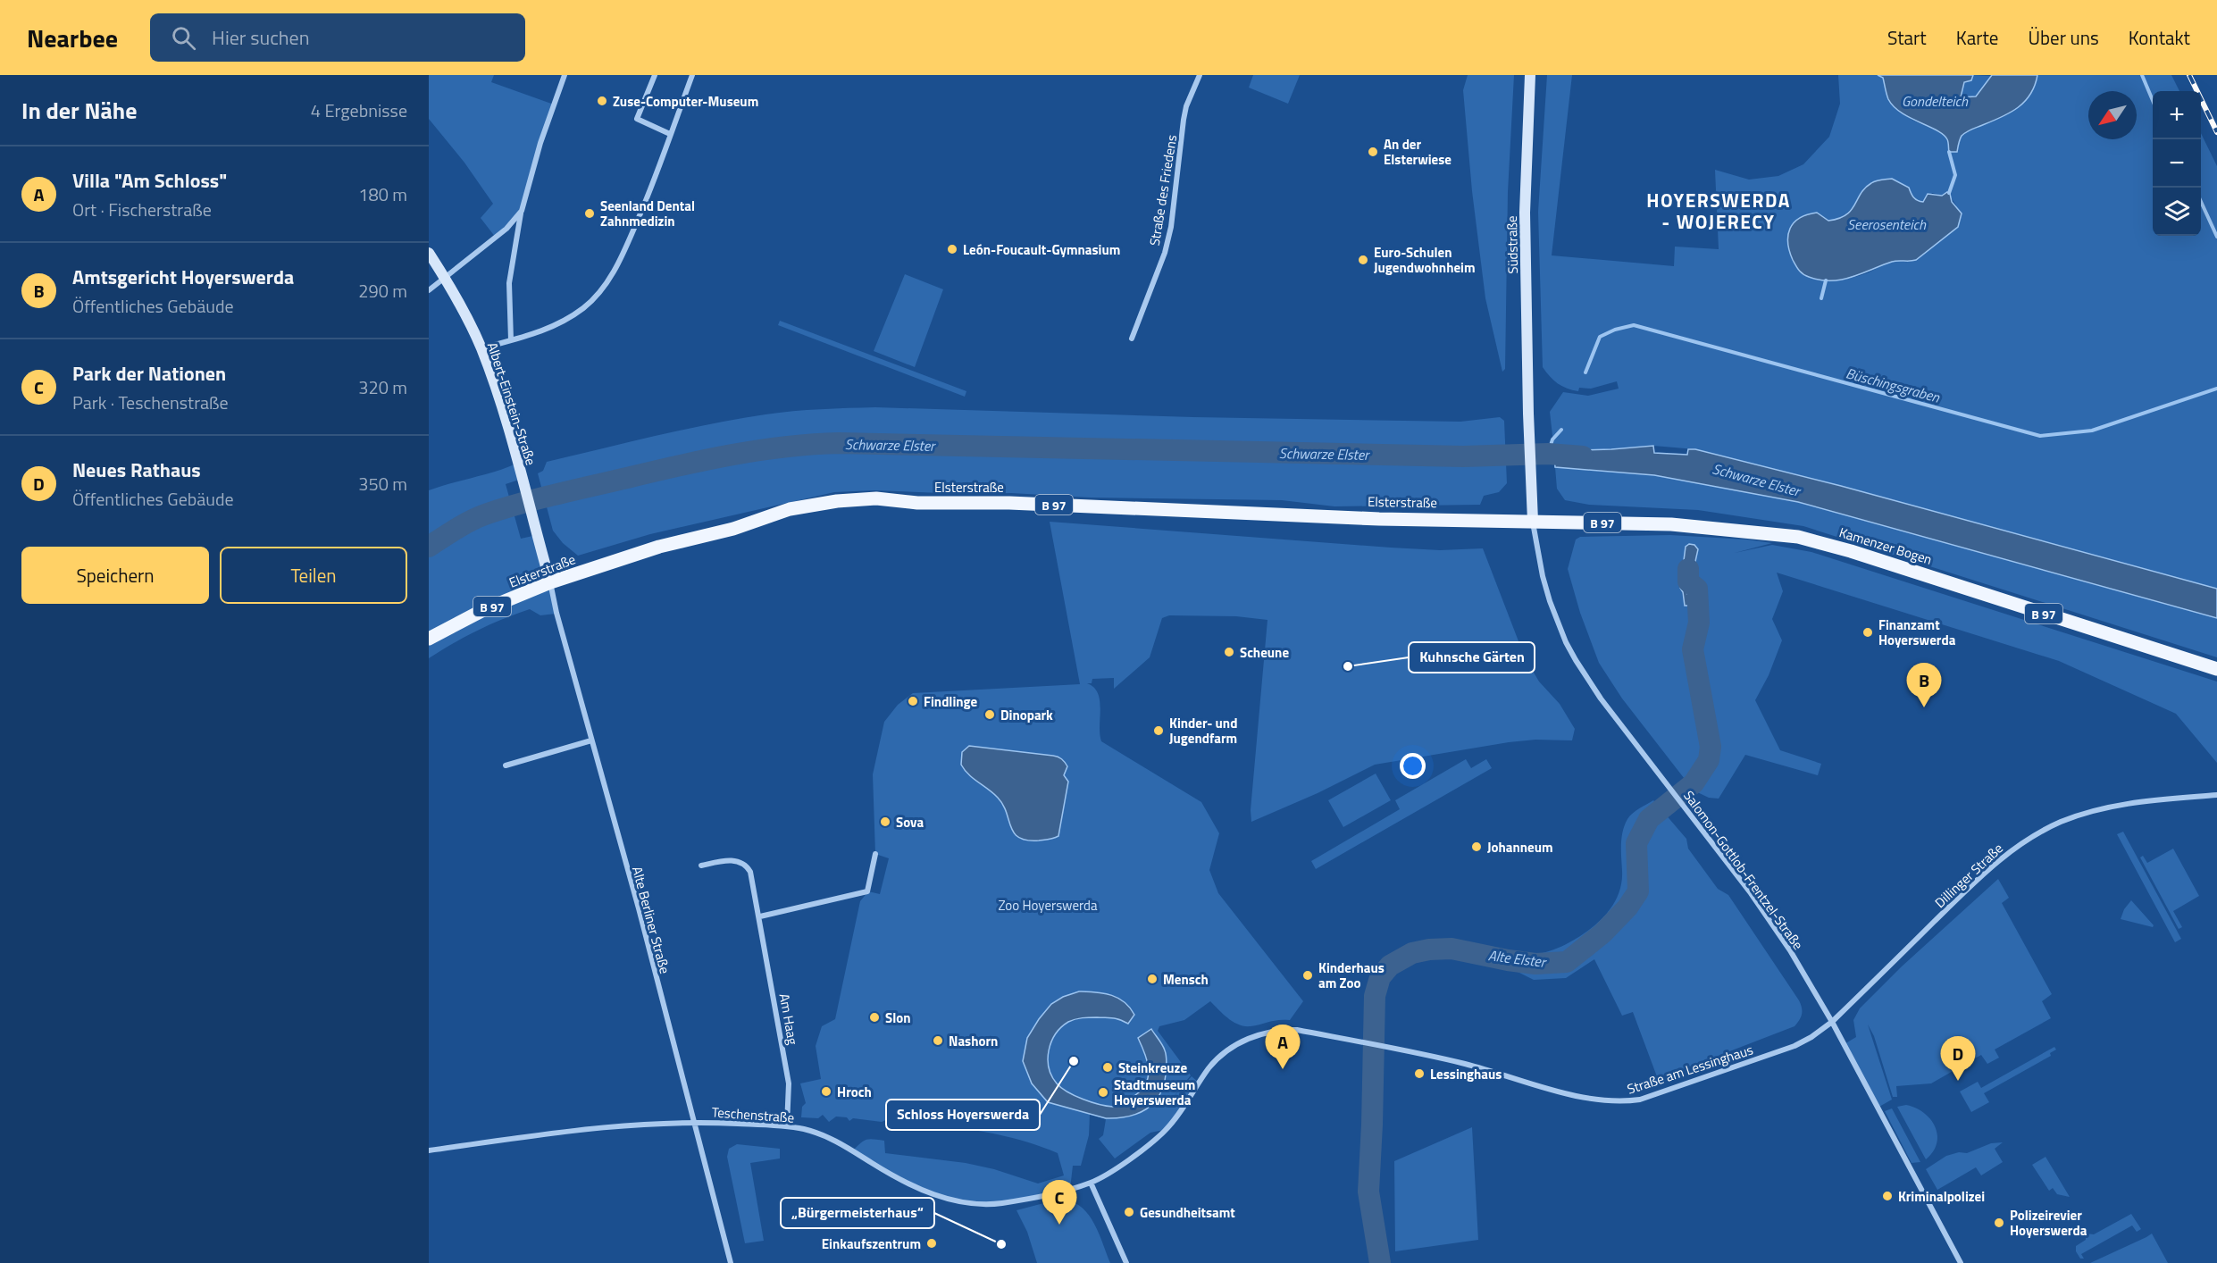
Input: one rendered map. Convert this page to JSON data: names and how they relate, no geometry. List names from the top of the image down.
{
  "streets": {
    "main road": [
      "Südstraße",
      "Albert-Einstein-Straße",
      "Elsterstraße",
      "B 97",
      "Kamenzer Bogen"
    ],
    "street": [
      "Straße des Friedens",
      "Salomon-Gottlob-Frentzel-Straße",
      "Dillinger Straße",
      "Alte Berliner Straße",
      "Am Haag",
      "Straße am Lessinghaus",
      "Teschenstraße"
    ]
  },
  "crossings": [
    ["Südstraße", "Elsterstraße"],
    ["Südstraße", "Kamenzer Bogen"],
    ["Südstraße", "Salomon-Gottlob-Frentzel-Straße"],
    ["Albert-Einstein-Straße", "Elsterstraße"],
    ["Albert-Einstein-Straße", "Alte Berliner Straße"],
    ["Elsterstraße", "Kamenzer Bogen"],
    ["Elsterstraße", "Salomon-Gottlob-Frentzel-Straße"],
    ["Elsterstraße", "Alte Berliner Straße"],
    ["Kamenzer Bogen", "Salomon-Gottlob-Frentzel-Straße"],
    ["Salomon-Gottlob-Frentzel-Straße", "Dillinger Straße"],
    ["Salomon-Gottlob-Frentzel-Straße", "Straße am Lessinghaus"],
    ["Dillinger Straße", "Straße am Lessinghaus"],
    ["Alte Berliner Straße", "Teschenstraße"],
    ["Am Haag", "Teschenstraße"],
    ["Straße am Lessinghaus", "Teschenstraße"]
  ],
  "districts": ["HOYERSWERDA - WOJERECY"],
  "water": [
    "Gondelteich",
    "Seerosenteich",
    "Büschingsgraben",
    "Schwarze Elster",
    "Alte Elster"
  ],
  "parks": ["Zoo Hoyerswerda"],
  "places": [
    "Zuse-Computer-Museum",
    "An der Elsterwiese",
    "Seenland Dental Zahnmedizin",
    "León-Foucault-Gymnasium",
    "Euro-Schulen Jugendwohnheim",
    "Finanzamt Hoyerswerda",
    "Scheune",
    "Kuhnsche Gärten",
    "Findlinge",
    "Dinopark",
    "Kinder- und Jugendfarm",
    "Sova",
    "Johanneum",
    "Kinderhaus am Zoo",
    "Mensch",
    "Slon",
    "Nashorn",
    "Schloss Hoyerswerda",
    "Steinkreuze",
    "Lessinghaus",
    "Hroch",
    "Stadtmuseum Hoyerswerda",
    "Kriminalpolizei",
    "Gesundheitsamt",
    "Polizeirevier Hoyerswerda",
    "Einkaufszentrum",
    "„Bürgermeisterhaus“"
  ],
  "north": "bottom left",
  "page": {
    "header": "Nearbee",
    "search": "Hier suchen",
    "nav": [
      "Start",
      "Karte",
      "Über uns",
      "Kontakt"
    ],
    "heading": ["In der Nähe", "4 Ergebnisse"],
    "map_buttons": ["+", "−"],
    "list": [
      {
        "mark": "A",
        "name": "Villa \"Am Schloss\"",
        "note": "Ort · Fischerstraße",
        "value": "180 m"
      },
      {
        "mark": "B",
        "name": "Amtsgericht Hoyerswerda",
        "note": "Öffentliches Gebäude",
        "value": "290 m"
      },
      {
        "mark": "C",
        "name": "Park der Nationen",
        "note": "Park · Teschenstraße",
        "value": "320 m"
      },
      {
        "mark": "D",
        "name": "Neues Rathaus",
        "note": "Öffentliches Gebäude",
        "value": "350 m"
      }
    ],
    "buttons": ["Speichern", "Teilen"],
    "pins": [
      "B",
      "A",
      "D",
      "C"
    ]
  }
}
